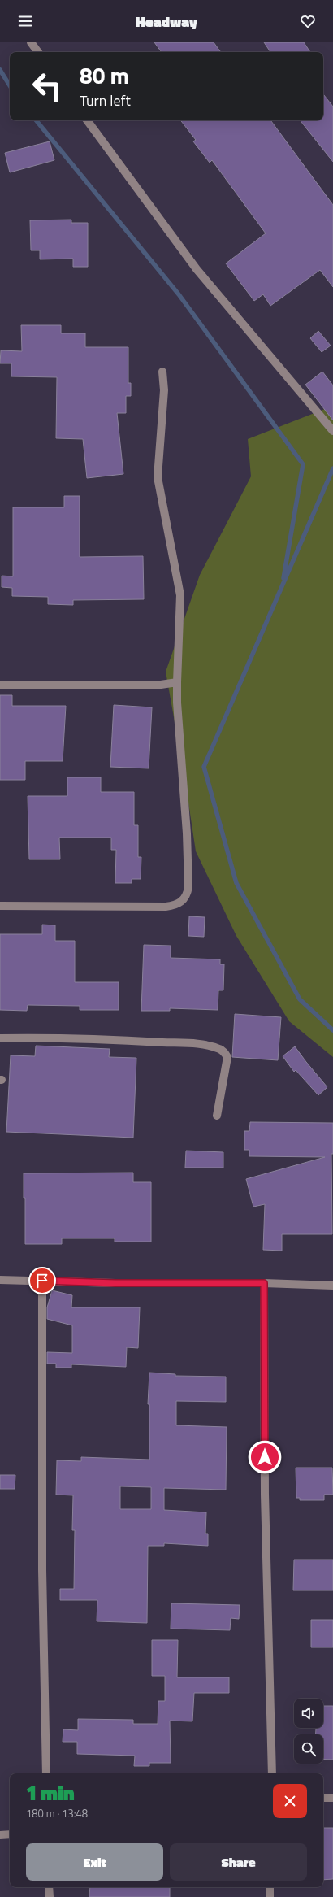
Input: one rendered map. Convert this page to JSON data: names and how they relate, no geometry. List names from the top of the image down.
{
  "page": {
    "header": "Headway",
    "turn": ["80 m", "Turn left"],
    "heading": ["1 min", "180 m · 13:48"],
    "buttons": ["Exit", "Share"]
  }
}
